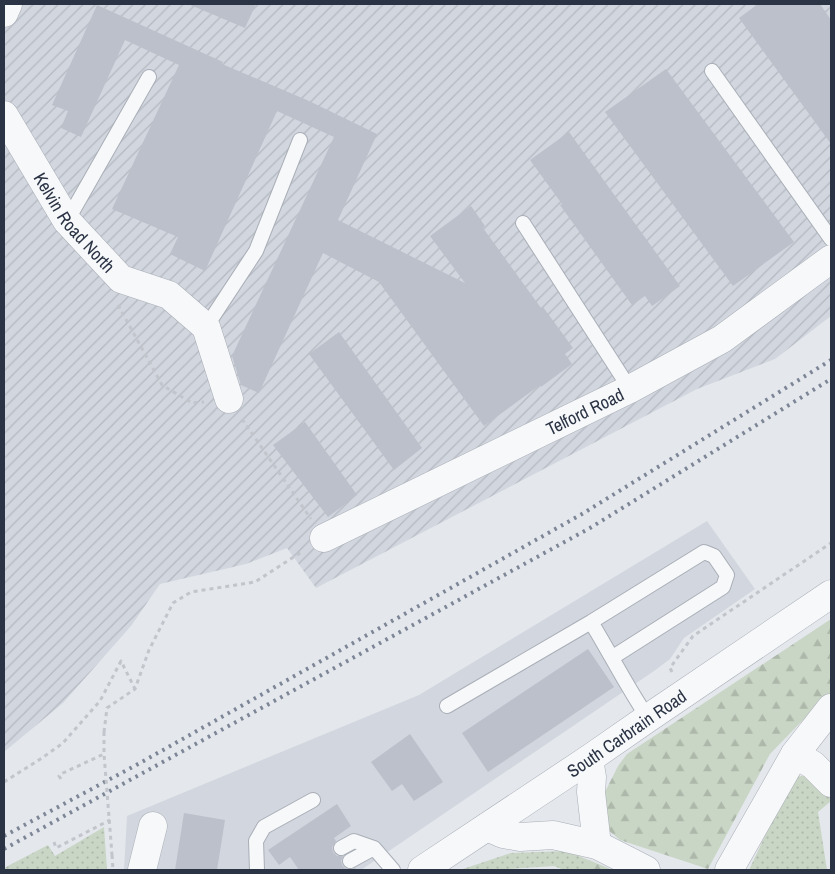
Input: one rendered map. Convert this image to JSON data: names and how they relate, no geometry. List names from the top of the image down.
{
  "streets": {
    "street": ["Kelvin Road North", "Telford Road", "South Carbrain Road"]
  }
}
